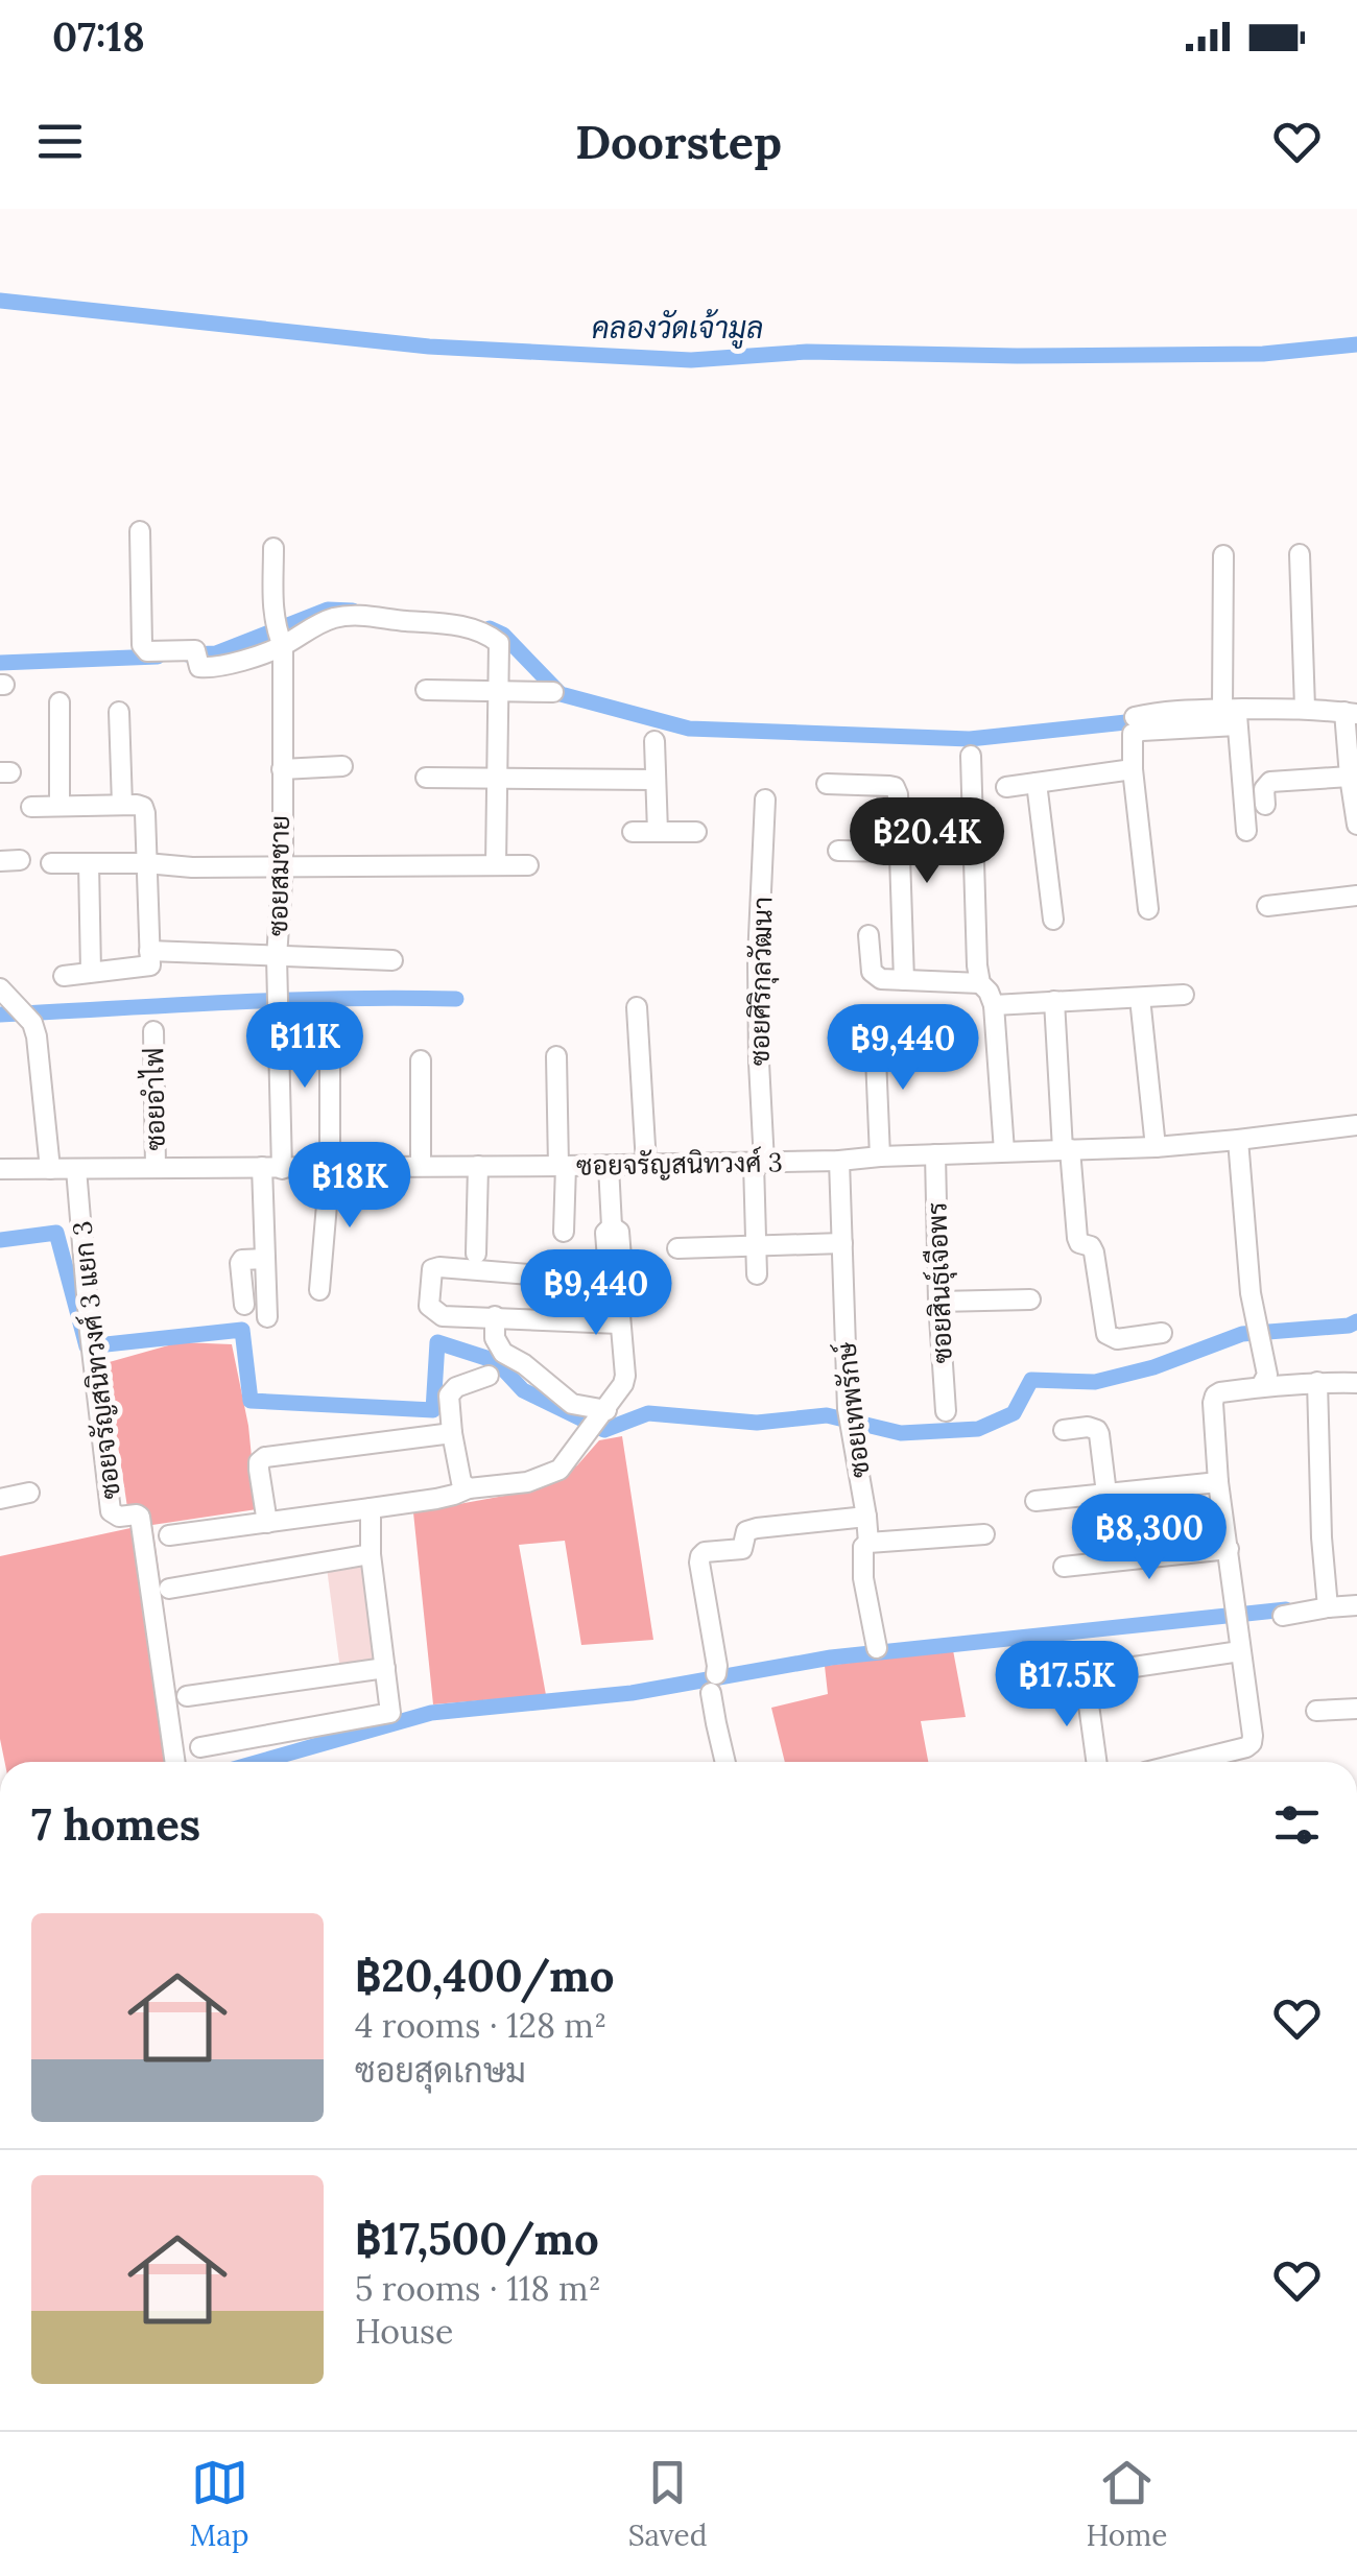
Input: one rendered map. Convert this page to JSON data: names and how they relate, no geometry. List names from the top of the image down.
{
  "streets": {
    "street": [
      "ซอยสมชาย",
      "ซอยศิริกุลวัฒนา",
      "ซอยอำไฟ",
      "ซอยจรัญสนิทวงศ์ 3",
      "ซอยสินธุ์เจือพร",
      "ซอยจรัญสนิทวงศ์ 3 แยก 3",
      "ซอยเทพรักษ์"
    ]
  },
  "crossings": [
    ["ซอยสมชาย", "ซอยจรัญสนิทวงศ์ 3"],
    ["ซอยศิริกุลวัฒนา", "ซอยจรัญสนิทวงศ์ 3"],
    ["ซอยอำไฟ", "ซอยจรัญสนิทวงศ์ 3"],
    ["ซอยจรัญสนิทวงศ์ 3", "ซอยสินธุ์เจือพร"],
    ["ซอยจรัญสนิทวงศ์ 3", "ซอยจรัญสนิทวงศ์ 3 แยก 3"],
    ["ซอยจรัญสนิทวงศ์ 3", "ซอยเทพรักษ์"]
  ],
  "water": ["คลองวัดเจ้ามูล"],
  "page": {
    "status": "07:18",
    "header": "Doorstep",
    "price": [
      "฿20.4K",
      "฿11K",
      "฿9,440",
      "฿18K",
      "฿9,440",
      "฿8,300",
      "฿17.5K"
    ],
    "heading": "7 homes",
    "list": [
      {
        "name": "฿20,400/mo",
        "note": "4 rooms · 128 m² · ซอยสุดเกษม"
      },
      {
        "name": "฿17,500/mo",
        "note": "5 rooms · 118 m² · House"
      }
    ],
    "tabs": ["Map", "Saved", "Home"]
  }
}
